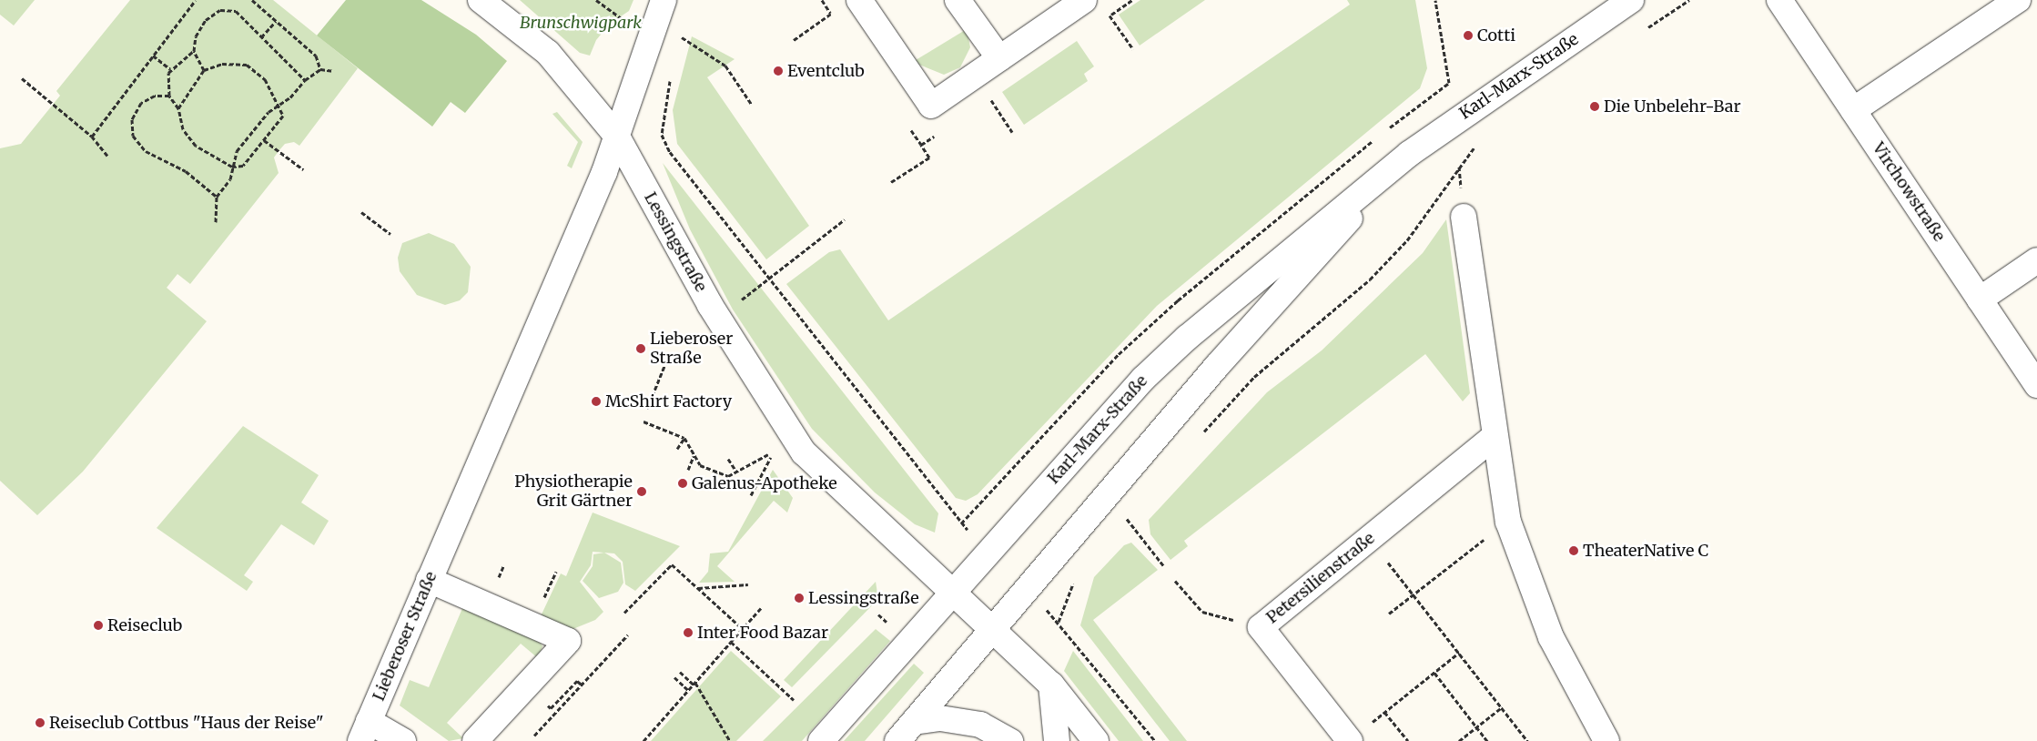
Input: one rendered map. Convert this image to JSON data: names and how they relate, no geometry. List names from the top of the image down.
{
  "streets": {
    "street": [
      "Karl-Marx-Straße",
      "Virchowstraße",
      "Lessingstraße",
      "Petersilienstraße",
      "Lieberoser Straße"
    ]
  },
  "crossings": [
    ["Karl-Marx-Straße", "Lessingstraße"],
    ["Lessingstraße", "Lieberoser Straße"]
  ],
  "parks": ["Brunschwigpark"],
  "places": [
    "Cotti",
    "Eventclub",
    "Die Unbelehr-Bar",
    "Lieberoser Straße",
    "McShirt Factory",
    "Galenus-Apotheke",
    "Physiotherapie Grit Gärtner",
    "TheaterNative C",
    "Lessingstraße",
    "Reiseclub",
    "Inter Food Bazar",
    "Reiseclub Cottbus \"Haus der Reise\""
  ]
}
